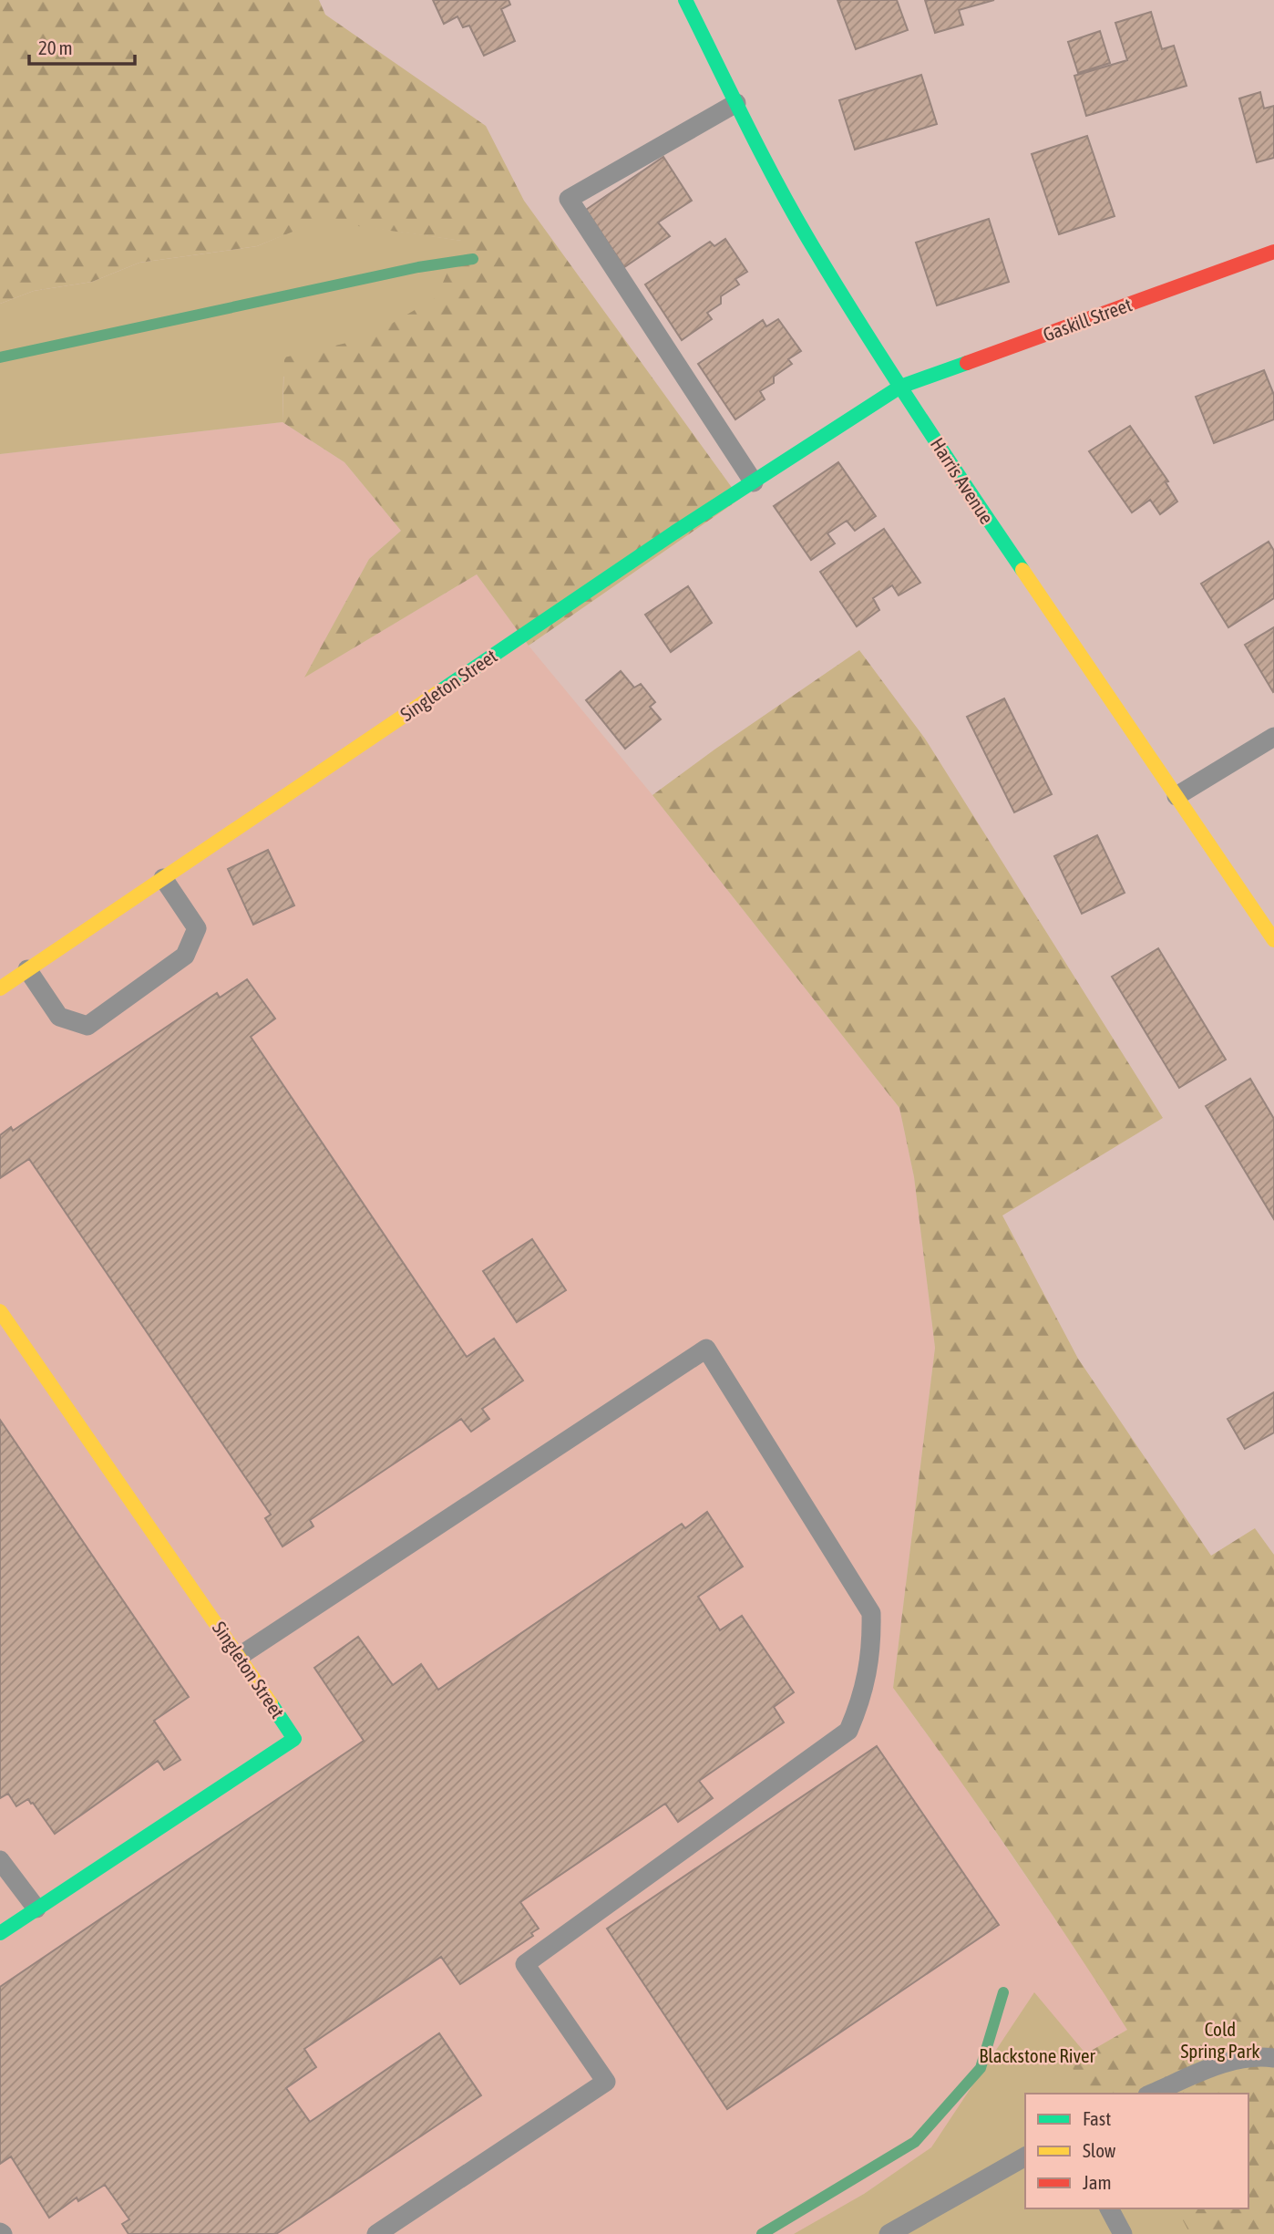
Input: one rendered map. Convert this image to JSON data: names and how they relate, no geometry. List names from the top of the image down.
{
  "streets": {
    "street": ["Gaskill Street", "Harris Avenue", "Singleton Street"]
  },
  "crossings": [
    ["Gaskill Street", "Harris Avenue"],
    ["Gaskill Street", "Singleton Street"],
    ["Harris Avenue", "Singleton Street"]
  ],
  "parks": ["Cold Spring Park", "Blackstone River"],
  "legend": ["Fast", "Slow", "Jam"],
  "scale_bar": "20 m"
}
